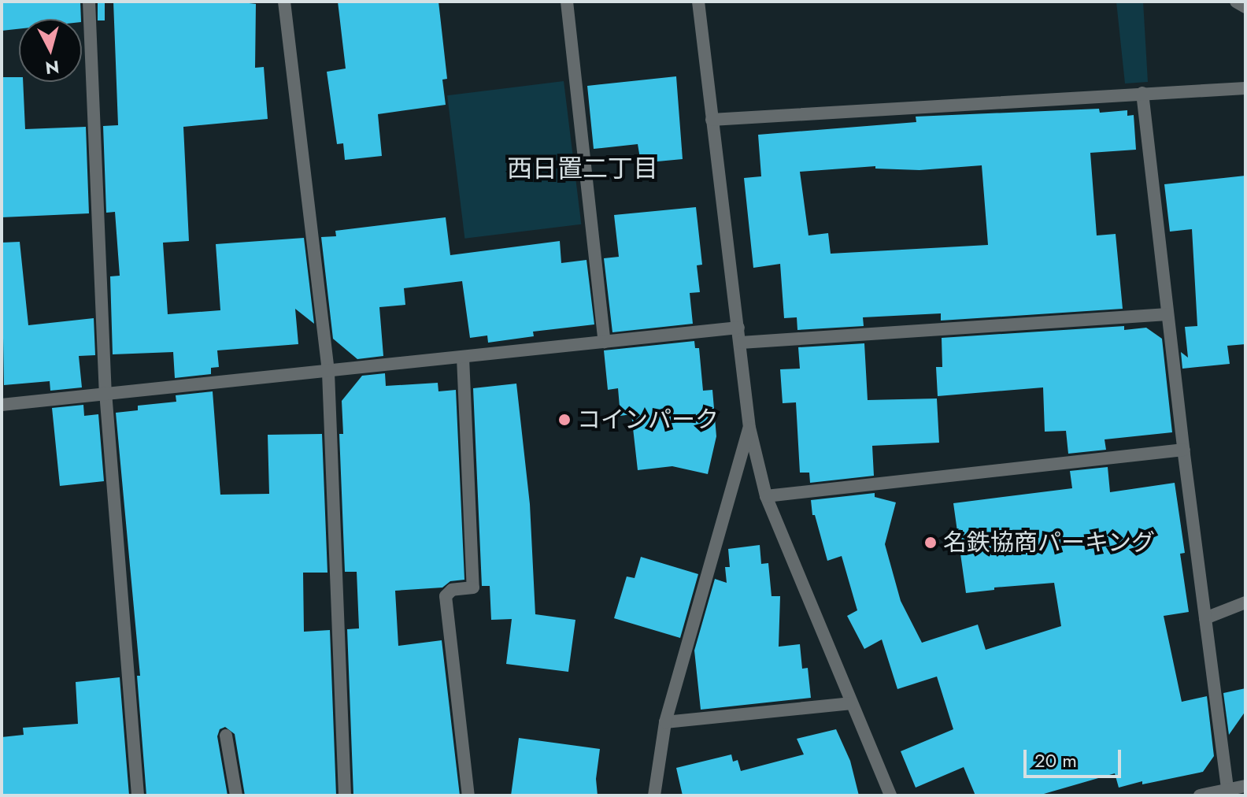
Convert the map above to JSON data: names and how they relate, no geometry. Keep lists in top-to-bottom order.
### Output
{
  "districts": ["西日置二丁目"],
  "places": ["コインパーク", "名鉄協商パーキング"],
  "scale_bar": "20 m",
  "north": "bottom"
}
